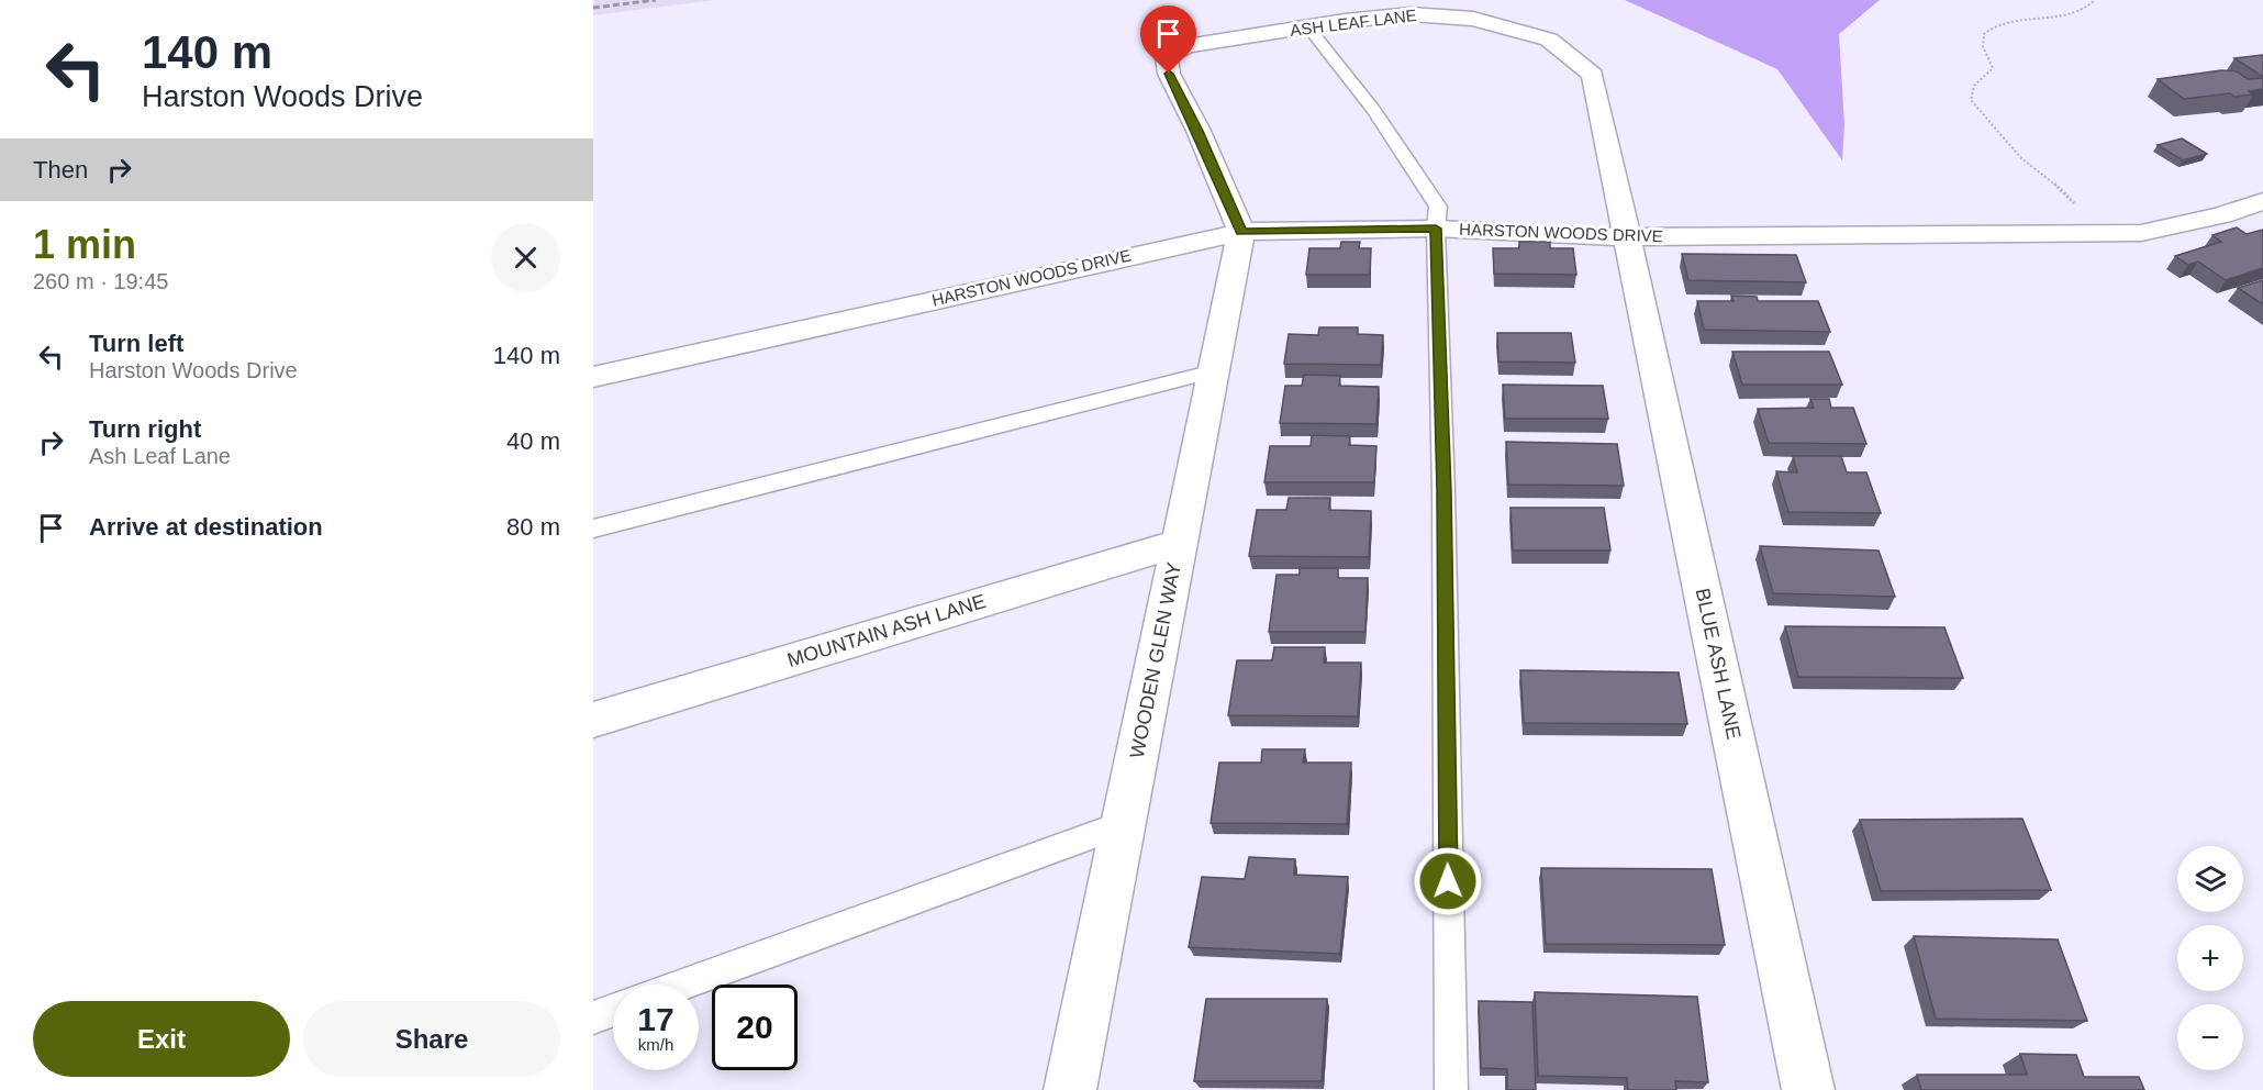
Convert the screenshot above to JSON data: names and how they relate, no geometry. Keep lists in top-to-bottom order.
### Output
{
  "streets": {
    "street": [
      "ASH LEAF LANE",
      "HARSTON WOODS DRIVE",
      "MOUNTAIN ASH LANE",
      "WOODEN GLEN WAY",
      "BLUE ASH LANE"
    ]
  },
  "crossings": [
    ["ASH LEAF LANE", "HARSTON WOODS DRIVE"],
    ["ASH LEAF LANE", "WOODEN GLEN WAY"],
    ["ASH LEAF LANE", "BLUE ASH LANE"],
    ["HARSTON WOODS DRIVE", "WOODEN GLEN WAY"],
    ["HARSTON WOODS DRIVE", "BLUE ASH LANE"],
    ["MOUNTAIN ASH LANE", "WOODEN GLEN WAY"]
  ],
  "page": {
    "turn": ["140 m", "Harston Woods Drive"],
    "then": "Then",
    "heading": ["1 min", "260 m · 19:45"],
    "list": [
      {
        "name": "Turn left",
        "note": "Harston Woods Drive",
        "value": "140 m"
      },
      {
        "name": "Turn right",
        "note": "Ash Leaf Lane",
        "value": "40 m"
      },
      {
        "name": "Arrive at destination",
        "value": "80 m"
      }
    ],
    "map_buttons": ["+", "−"],
    "speed": "17 km/h",
    "limit": "20",
    "buttons": ["Exit", "Share"]
  }
}
